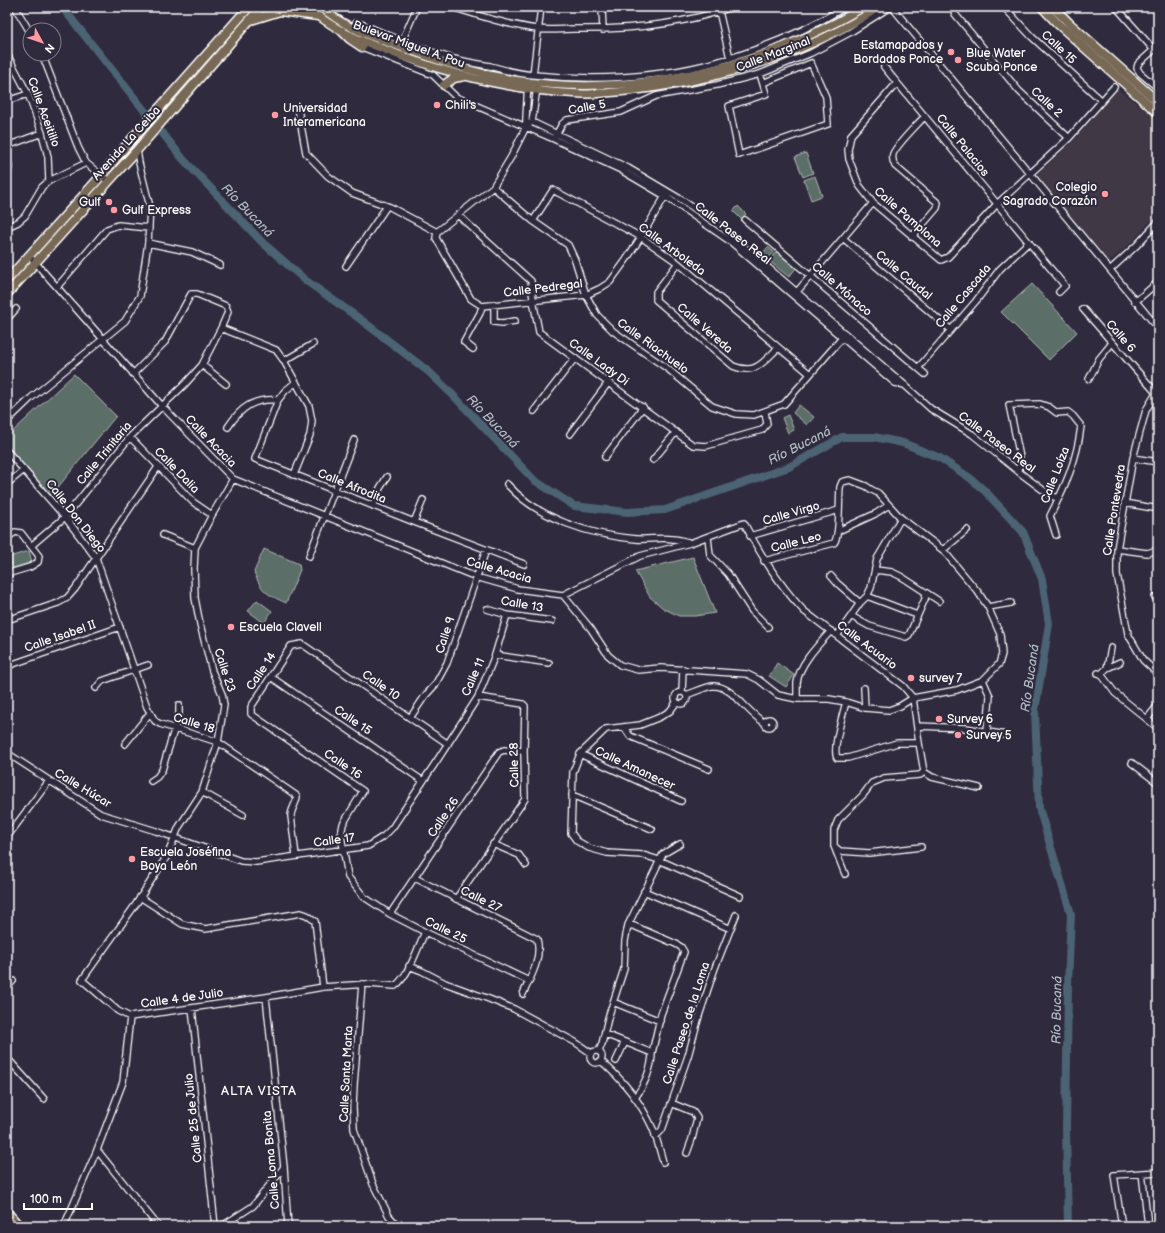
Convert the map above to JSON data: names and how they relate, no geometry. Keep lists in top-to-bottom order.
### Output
{
  "streets": {
    "highway": ["Avenida La Ceiba"],
    "main road": ["Bulevar Miguel A. Pou"],
    "street": [
      "Calle 15",
      "Calle Marginal",
      "Calle 2",
      "Calle 5",
      "Calle Aceitillo",
      "Calle Palacios",
      "Calle Pamplona",
      "Calle Paseo Real",
      "Calle Arboleda",
      "Calle Caudal",
      "Calle Pedregal",
      "Calle Mónaco",
      "Calle Cascada",
      "Calle Vereda",
      "Calle 6",
      "Calle Riachuelo",
      "Calle Lady Di",
      "Calle Acacia",
      "Calle Trinitaria",
      "Calle Dalia",
      "Calle Loíza",
      "Calle Afrodita",
      "Calle Pontevedra",
      "Calle Virgo",
      "Calle Don Diego",
      "Calle Leo",
      "Calle 13",
      "Calle 9",
      "Calle Isabel II",
      "Calle Acuario",
      "Calle 23",
      "Calle 14",
      "Calle 11",
      "Calle 10",
      "Calle 18",
      "Calle 16",
      "Calle 28",
      "Calle Amanecer",
      "Calle Húcar",
      "Calle 26",
      "Calle 17",
      "Calle 27",
      "Calle 25",
      "Calle 4 de Julio",
      "Calle Paseo de la Loma",
      "Calle Santa Marta",
      "Calle 25 de Julio",
      "Calle Loma Bonita"
    ]
  },
  "crossings": [
    ["Calle 15", "Calle Pamplona"],
    ["Calle 15", "Calle 14"],
    ["Calle 15", "Calle 17"],
    ["Calle Marginal", "Calle 5"],
    ["Calle 2", "Calle Pamplona"],
    ["Calle 5", "Calle Paseo Real"],
    ["Avenida La Ceiba", "Calle Acacia"],
    ["Calle Palacios", "Calle Pamplona"],
    ["Calle Palacios", "Calle Cascada"],
    ["Calle Paseo Real", "Calle Pedregal"],
    ["Calle Paseo Real", "Calle Riachuelo"],
    ["Calle Paseo Real", "Calle Loíza"],
    ["Calle Arboleda", "Calle Pedregal"],
    ["Calle Arboleda", "Calle Vereda"],
    ["Calle Arboleda", "Calle Riachuelo"],
    ["Calle Caudal", "Calle Cascada"],
    ["Calle Pedregal", "Calle Riachuelo"],
    ["Calle Pedregal", "Calle Lady Di"],
    ["Calle Mónaco", "Calle Cascada"],
    ["Calle 6", "Calle Pontevedra"],
    ["Calle Riachuelo", "Calle Lady Di"],
    ["Calle Acacia", "Calle Trinitaria"],
    ["Calle Acacia", "Calle 9"],
    ["Calle Trinitaria", "Calle Dalia"],
    ["Calle Trinitaria", "Calle Don Diego"],
    ["Calle Afrodita", "Calle 9"],
    ["Calle Virgo", "Calle Acuario"],
    ["Calle Don Diego", "Calle Isabel II"],
    ["Calle Don Diego", "Calle 18"],
    ["Calle Leo", "Calle Acuario"],
    ["Calle 13", "Calle 11"],
    ["Calle 9", "Calle 10"],
    ["Calle Isabel II", "Calle 18"],
    ["Calle 23", "Calle 18"],
    ["Calle 23", "Calle Húcar"],
    ["Calle 23", "Calle 17"],
    ["Calle 23", "Calle 4 de Julio"],
    ["Calle 14", "Calle 10"],
    ["Calle 14", "Calle 16"],
    ["Calle 11", "Calle 10"],
    ["Calle 11", "Calle 28"],
    ["Calle 11", "Calle 17"],
    ["Calle 10", "Calle 17"],
    ["Calle 18", "Calle 17"],
    ["Calle 16", "Calle 17"],
    ["Calle 16", "Calle 25"],
    ["Calle 28", "Calle 26"],
    ["Calle 28", "Calle 27"],
    ["Calle Húcar", "Calle 17"],
    ["Calle Húcar", "Calle 4 de Julio"],
    ["Calle 26", "Calle 27"],
    ["Calle 26", "Calle 25"],
    ["Calle 17", "Calle 25"],
    ["Calle 17", "Calle 4 de Julio"],
    ["Calle 27", "Calle 25"],
    ["Calle 4 de Julio", "Calle Santa Marta"],
    ["Calle 4 de Julio", "Calle 25 de Julio"],
    ["Calle 4 de Julio", "Calle Loma Bonita"]
  ],
  "districts": ["ALTA VISTA"],
  "water": ["Río Bucaná"],
  "places": [
    "Estamapados y Bordados Ponce",
    "Blue Water Scuba Ponce",
    "Chili's",
    "Universidad Interamericana",
    "Colegio Sagrado Corazón",
    "Gulf",
    "Gulf Express",
    "Escuela Clavell",
    "survey 7",
    "Survey 6",
    "Survey 5",
    "Escuela Joséfina Boya León"
  ],
  "scale_bar": "100 m",
  "north": "bottom right"
}
